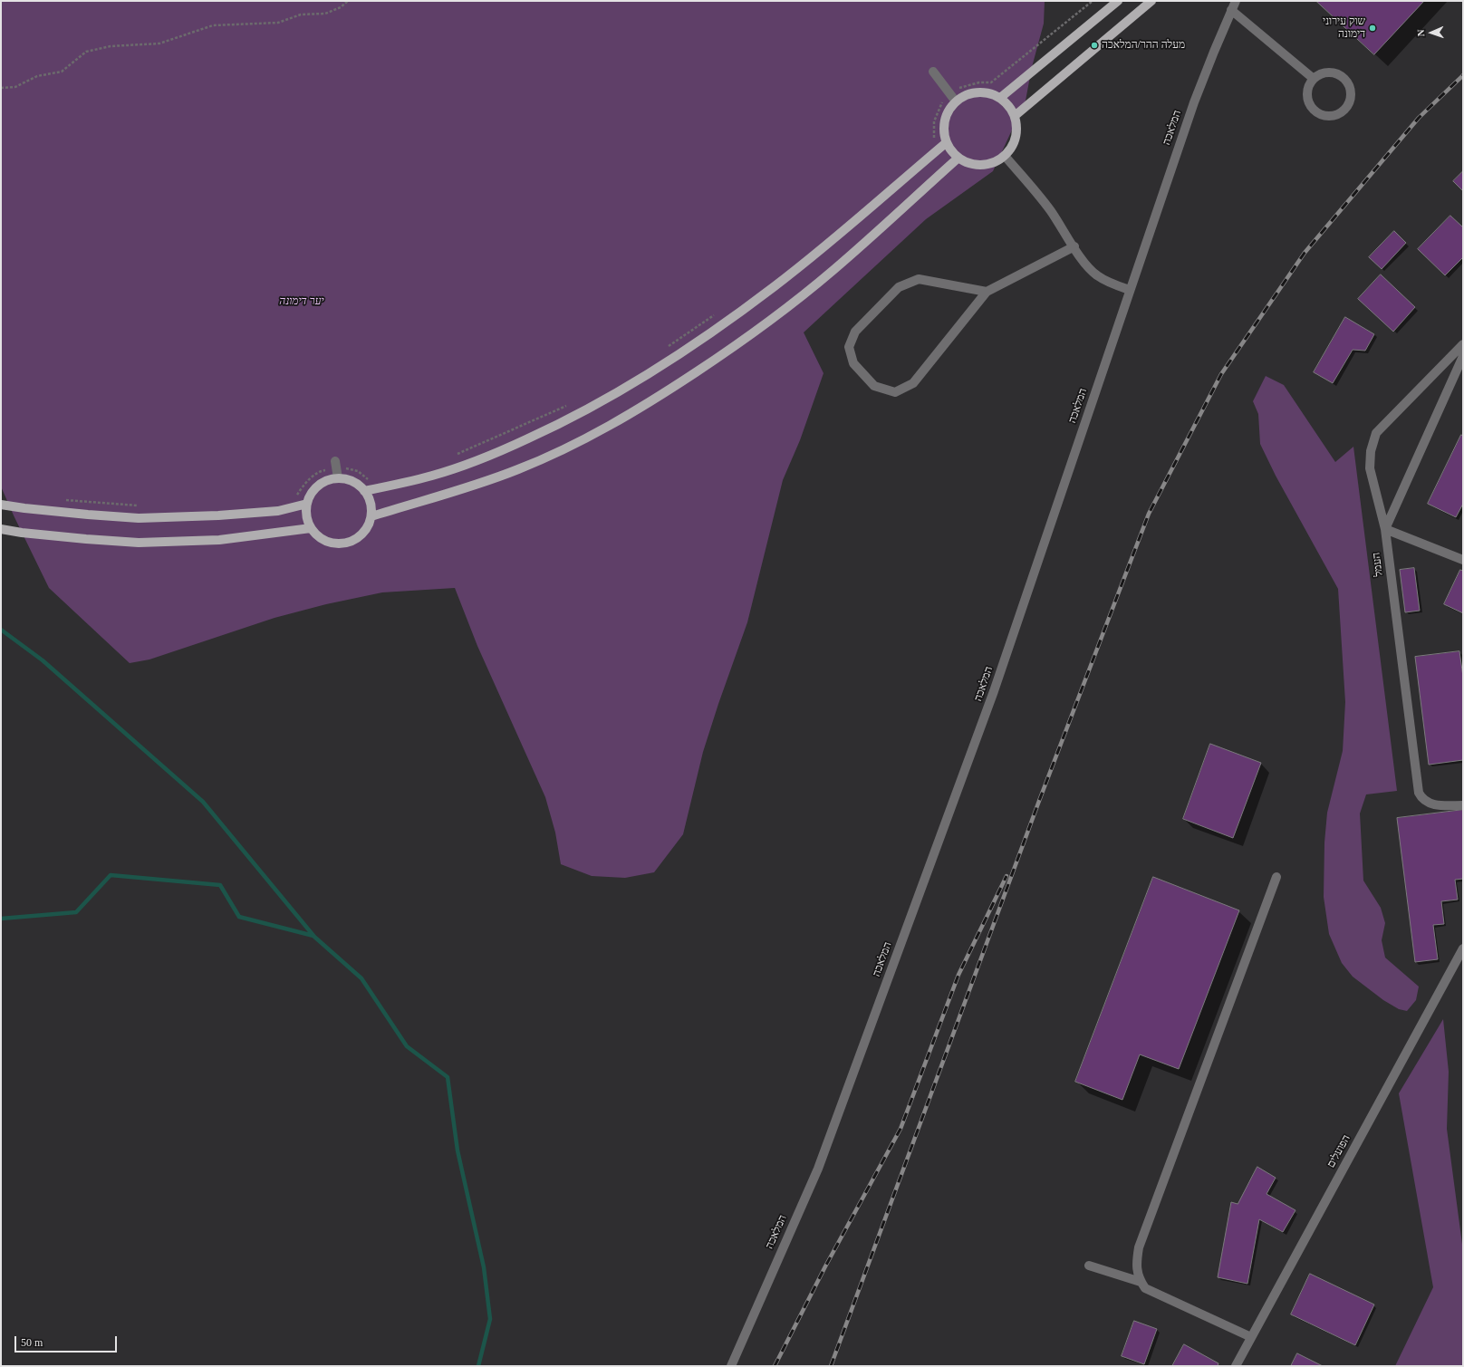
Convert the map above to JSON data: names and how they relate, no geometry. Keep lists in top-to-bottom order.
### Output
{
  "streets": {
    "street": ["המלאכה", "העמל", "הפועלים"]
  },
  "parks": ["יער דימונה"],
  "places": ["שוק עירוני דימונה", "מעלה ההר/המלאכה"],
  "scale_bar": "50 m",
  "north": "left"
}
